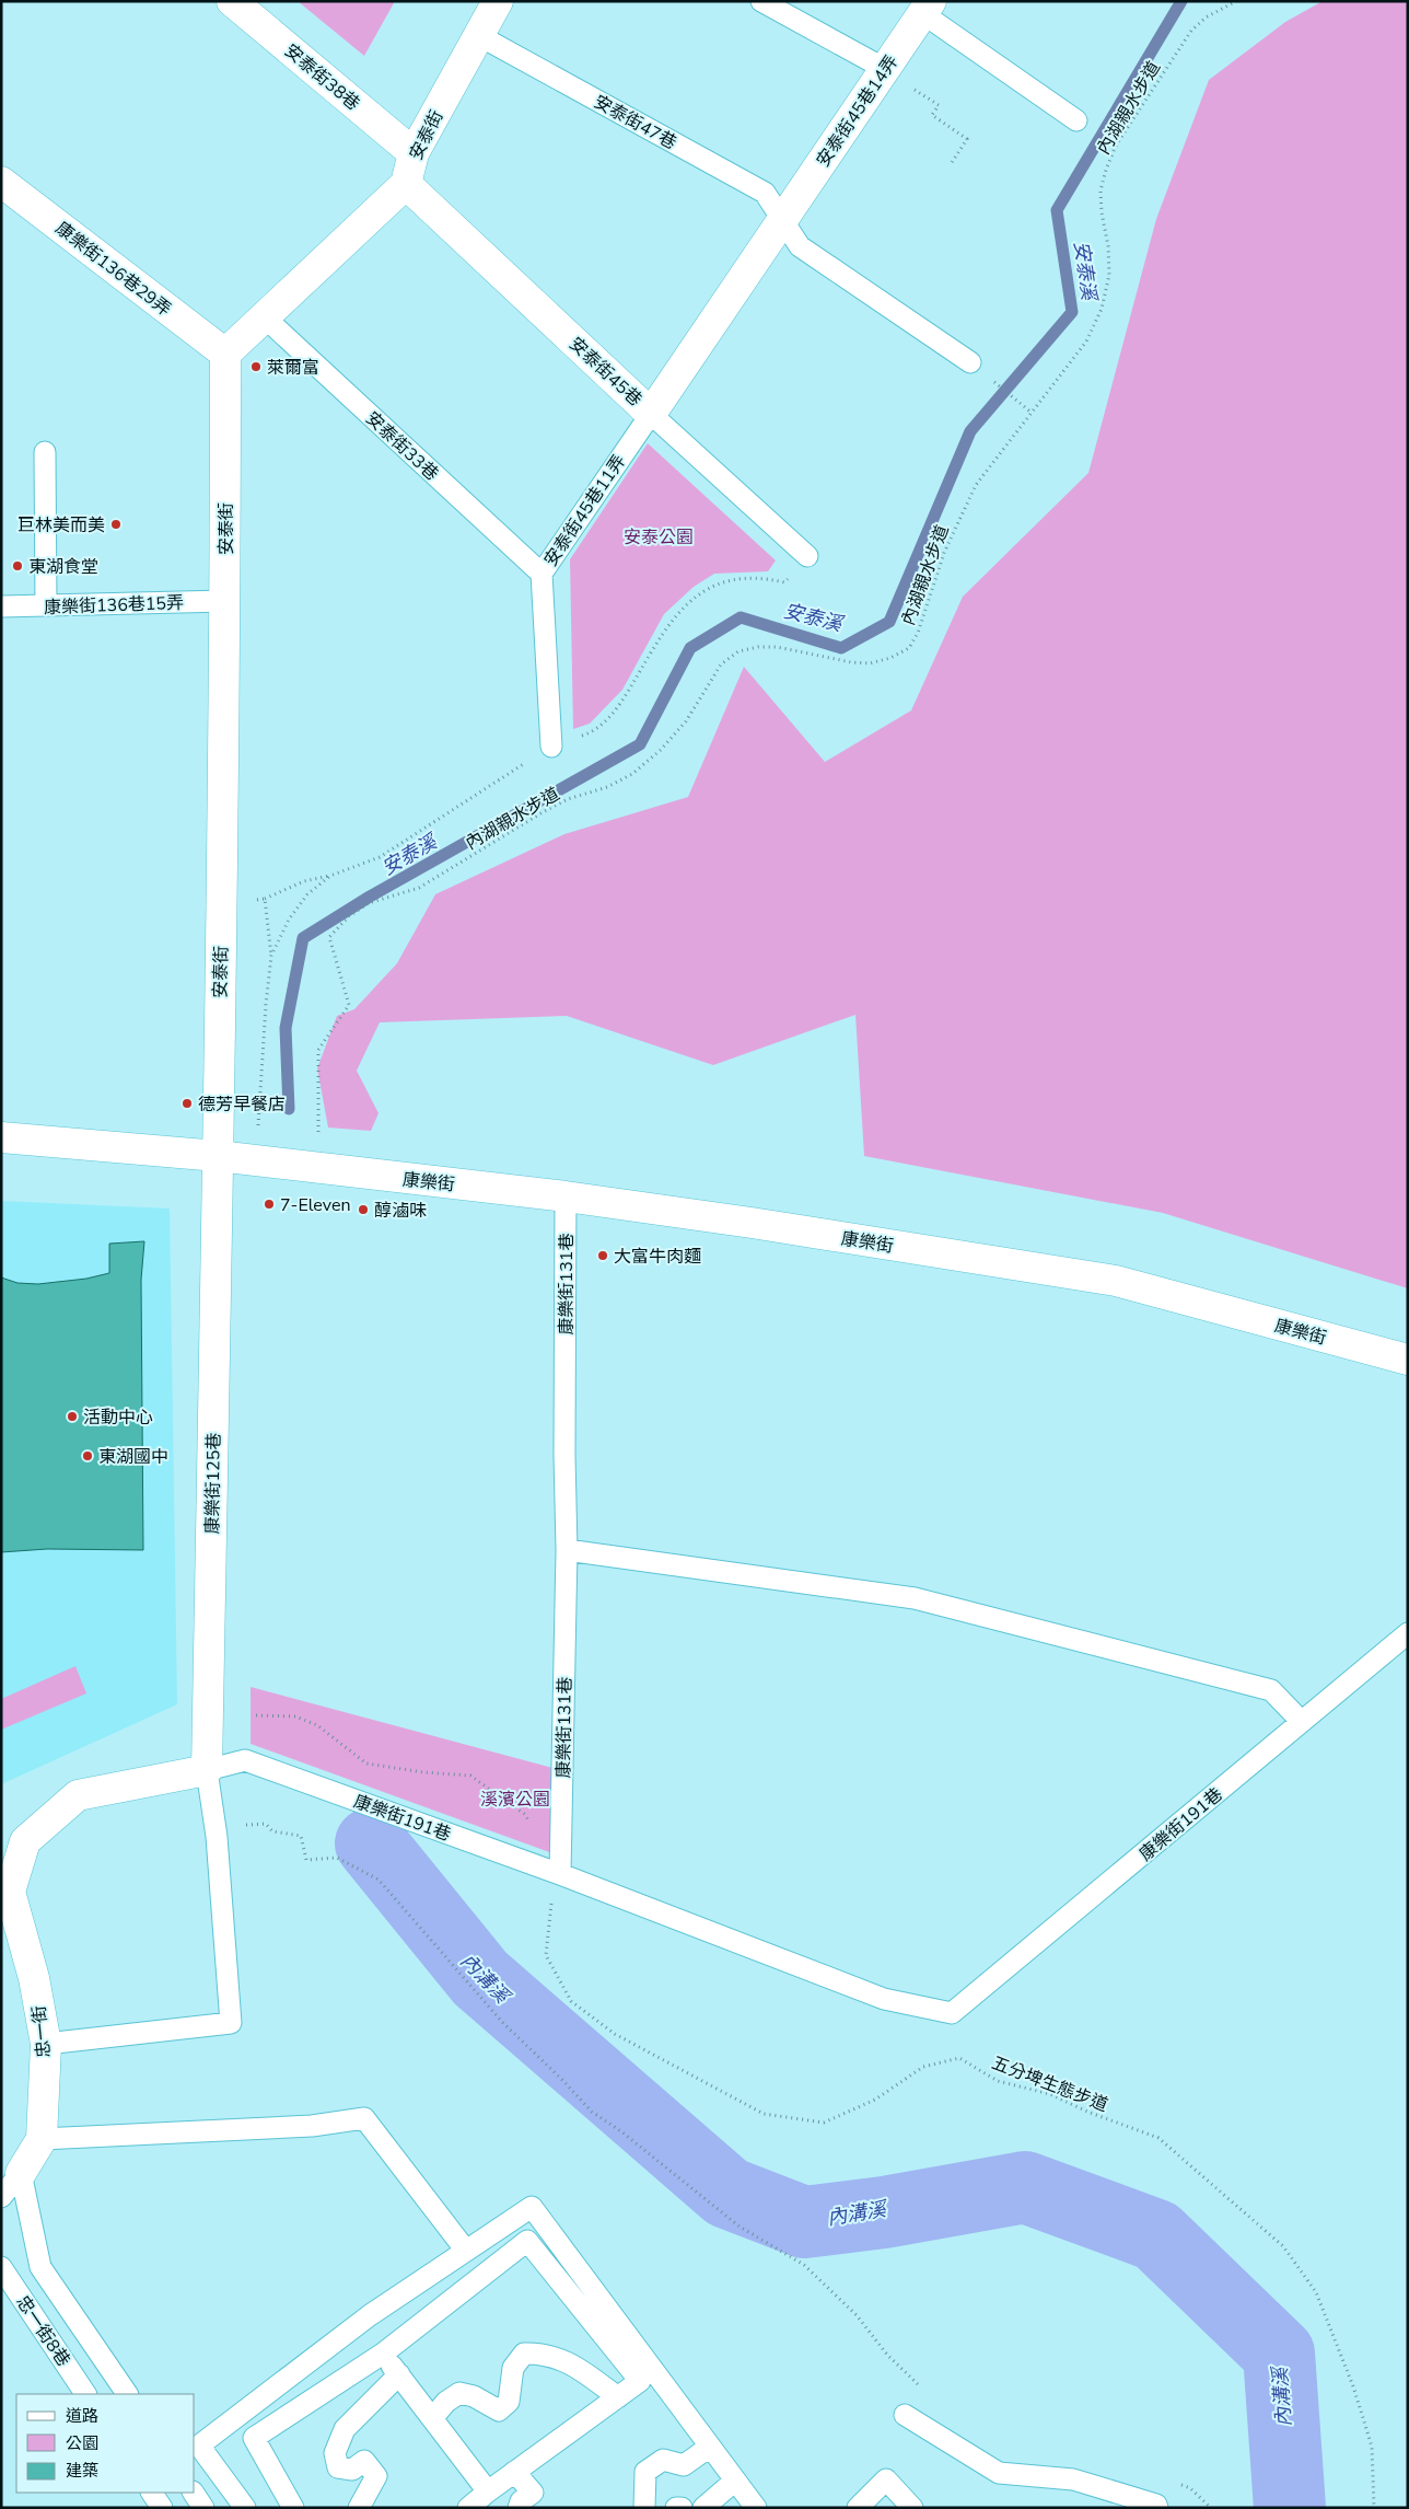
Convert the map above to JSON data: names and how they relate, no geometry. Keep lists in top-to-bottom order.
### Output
{
  "streets": {
    "street": [
      "安泰街38巷",
      "安泰街45巷14弄",
      "安泰街",
      "康樂街136巷29弄",
      "安泰街45巷",
      "康樂街",
      "康樂街125巷",
      "忠一街"
    ],
    "lane": [
      "安泰街47巷",
      "安泰街33巷",
      "安泰街45巷11弄",
      "康樂街136巷15弄",
      "康樂街131巷",
      "康樂街191巷",
      "忠一街8巷"
    ],
    "path": ["內湖親水步道", "五分埤生態步道"]
  },
  "crossings": [
    ["安泰街38巷", "安泰街"],
    ["內湖親水步道", "康樂街"],
    ["安泰街45巷14弄", "安泰街47巷"],
    ["安泰街45巷14弄", "安泰街45巷"],
    ["安泰街45巷14弄", "安泰街45巷11弄"],
    ["安泰街47巷", "安泰街"],
    ["安泰街", "康樂街136巷29弄"],
    ["安泰街", "安泰街45巷"],
    ["安泰街", "安泰街33巷"],
    ["安泰街", "康樂街136巷15弄"],
    ["安泰街", "康樂街125巷"],
    ["安泰街45巷", "安泰街45巷11弄"],
    ["安泰街33巷", "安泰街45巷11弄"],
    ["康樂街", "康樂街131巷"],
    ["康樂街131巷", "康樂街191巷"],
    ["康樂街131巷", "五分埤生態步道"],
    ["康樂街125巷", "康樂街191巷"],
    ["康樂街125巷", "忠一街"],
    ["康樂街191巷", "忠一街"],
    ["康樂街191巷", "五分埤生態步道"]
  ],
  "water": ["安泰溪", "內溝溪"],
  "parks": ["安泰公園", "溪濱公園"],
  "places": [
    "萊爾富",
    "巨林美而美",
    "東湖食堂",
    "德芳早餐店",
    "7-Eleven",
    "醇滷味",
    "大富牛肉麵",
    "活動中心",
    "東湖國中"
  ],
  "legend": ["道路", "公園", "建築"]
}
